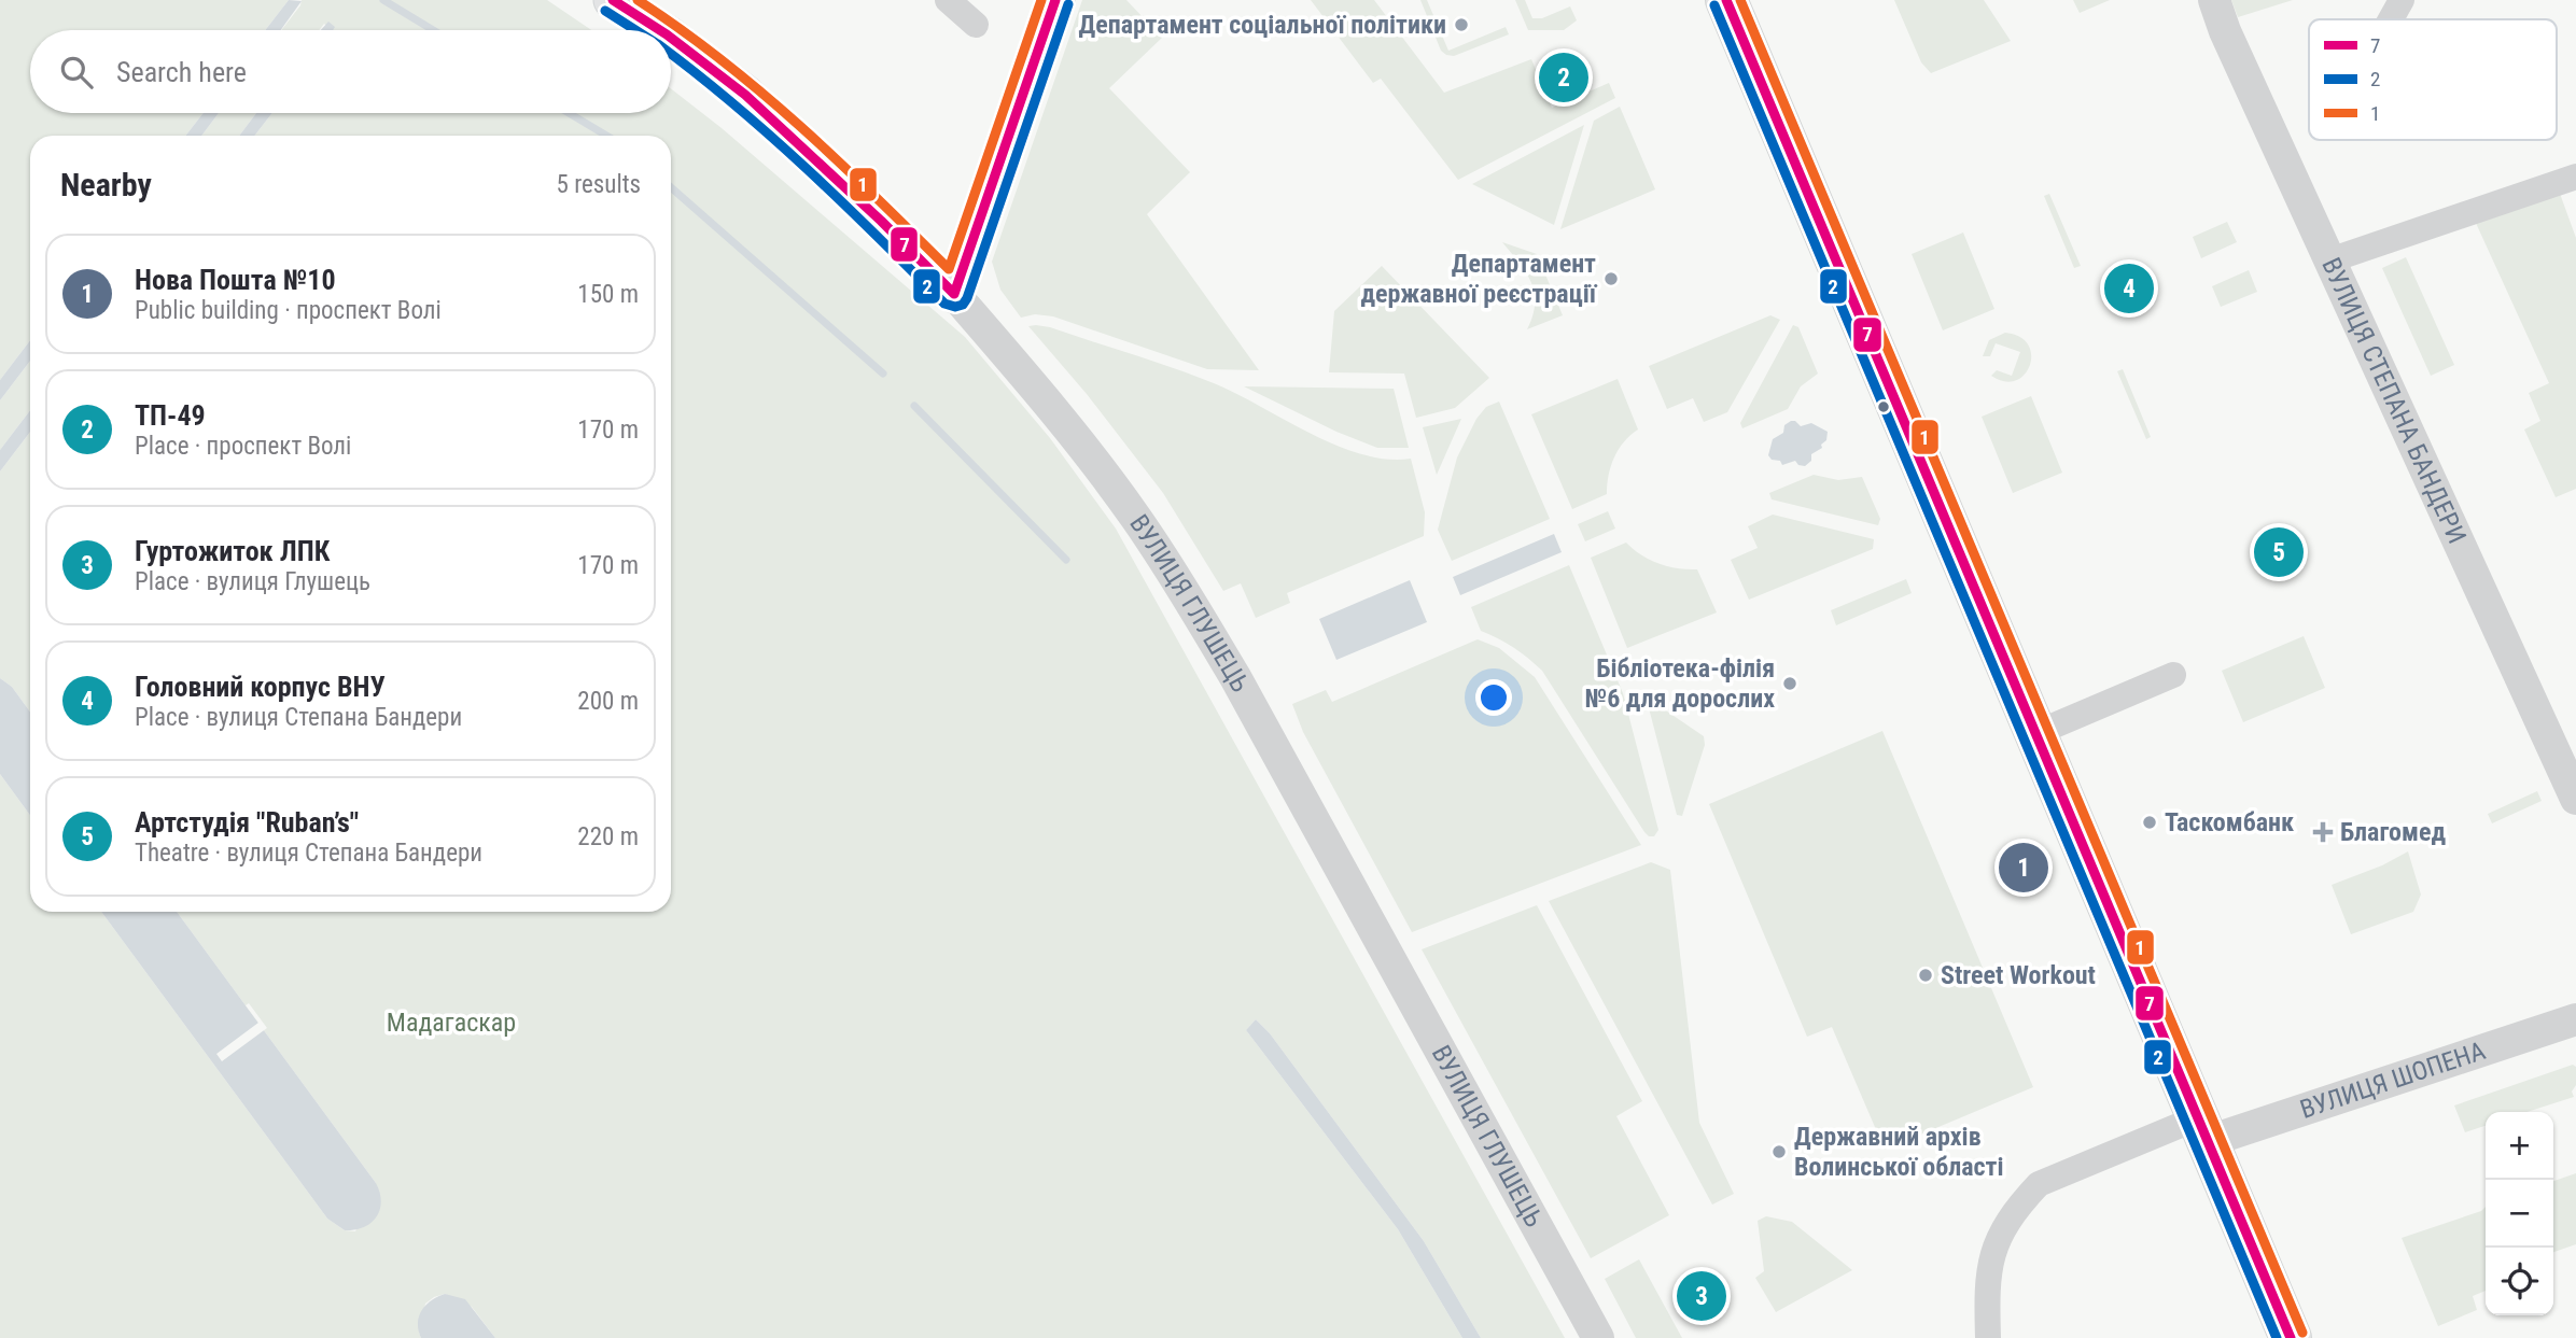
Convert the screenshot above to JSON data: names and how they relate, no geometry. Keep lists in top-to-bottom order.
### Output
{
  "streets": {
    "main road": ["ВУЛИЦЯ ГЛУШЕЦЬ"],
    "street": ["ВУЛИЦЯ СТЕПАНА БАНДЕРИ", "ВУЛИЦЯ ШОПЕНА"]
  },
  "parks": ["Мадагаскар"],
  "places": {
    "other": [
      "Департамент соціальної політики",
      "Департамент державної реєстрації",
      "Бібліотека-філія №6 для дорослих",
      "Таскомбанк",
      "Street Workout",
      "Державний архів Волинської області"
    ],
    "health": ["Благомед"]
  },
  "lines": ["transit line 7", "transit line 1", "transit line 2"],
  "legend": ["7", "2", "1"],
  "page": {
    "search": "Search here",
    "pins": [
      "2",
      "4",
      "5",
      "1",
      "3"
    ],
    "heading": ["Nearby", "5 results"],
    "list": [
      {
        "mark": "1",
        "name": "Нова Пошта №10",
        "note": "Public building · проспект Волі",
        "value": "150 m"
      },
      {
        "mark": "2",
        "name": "ТП-49",
        "note": "Place · проспект Волі",
        "value": "170 m"
      },
      {
        "mark": "3",
        "name": "Гуртожиток ЛПК",
        "note": "Place · вулиця Глушець",
        "value": "170 m"
      },
      {
        "mark": "4",
        "name": "Головний корпус ВНУ",
        "note": "Place · вулиця Степана Бандери",
        "value": "200 m"
      },
      {
        "mark": "5",
        "name": "Артстудія \"Ruban’s\"",
        "note": "Theatre · вулиця Степана Бандери",
        "value": "220 m"
      }
    ],
    "map_buttons": ["+", "−"]
  }
}
